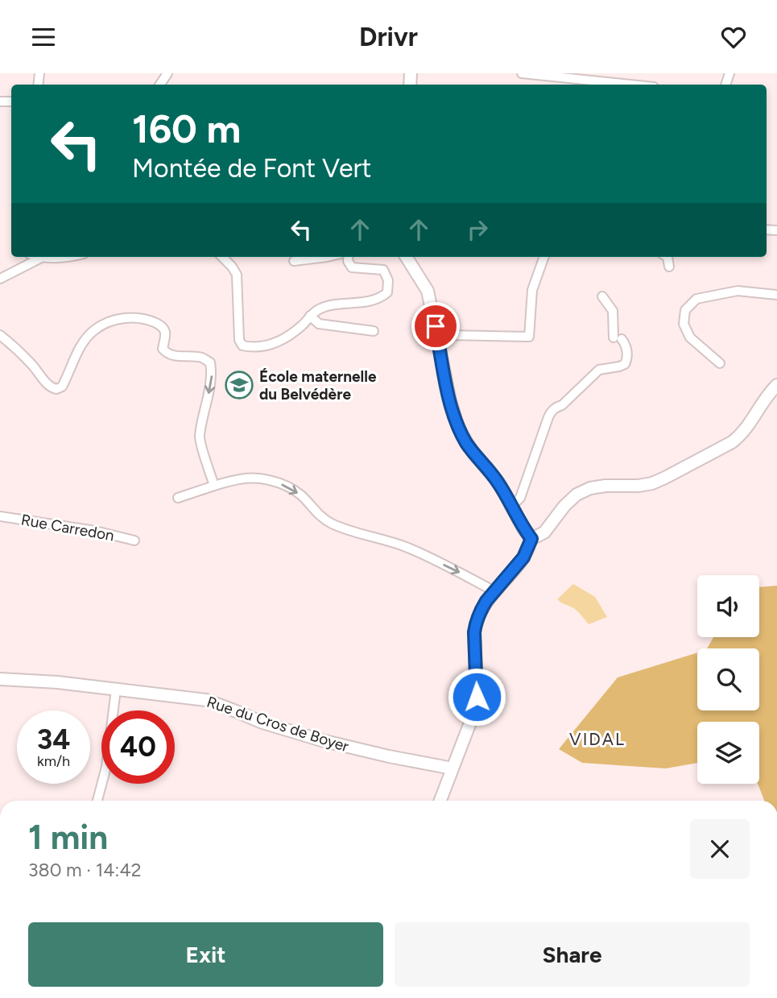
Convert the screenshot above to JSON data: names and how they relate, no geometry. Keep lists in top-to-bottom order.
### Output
{
  "streets": {
    "street": ["Rue Carredon", "Rue du Cros de Boyer"]
  },
  "districts": ["VIDAL"],
  "places": {
    "school or university": ["École maternelle du Belvédère"]
  },
  "page": {
    "header": "Drivr",
    "turn": ["160 m", "Montée de Font Vert"],
    "speed": "34 km/h",
    "limit": "40",
    "heading": ["1 min", "380 m · 14:42"],
    "buttons": ["Exit", "Share"]
  }
}
